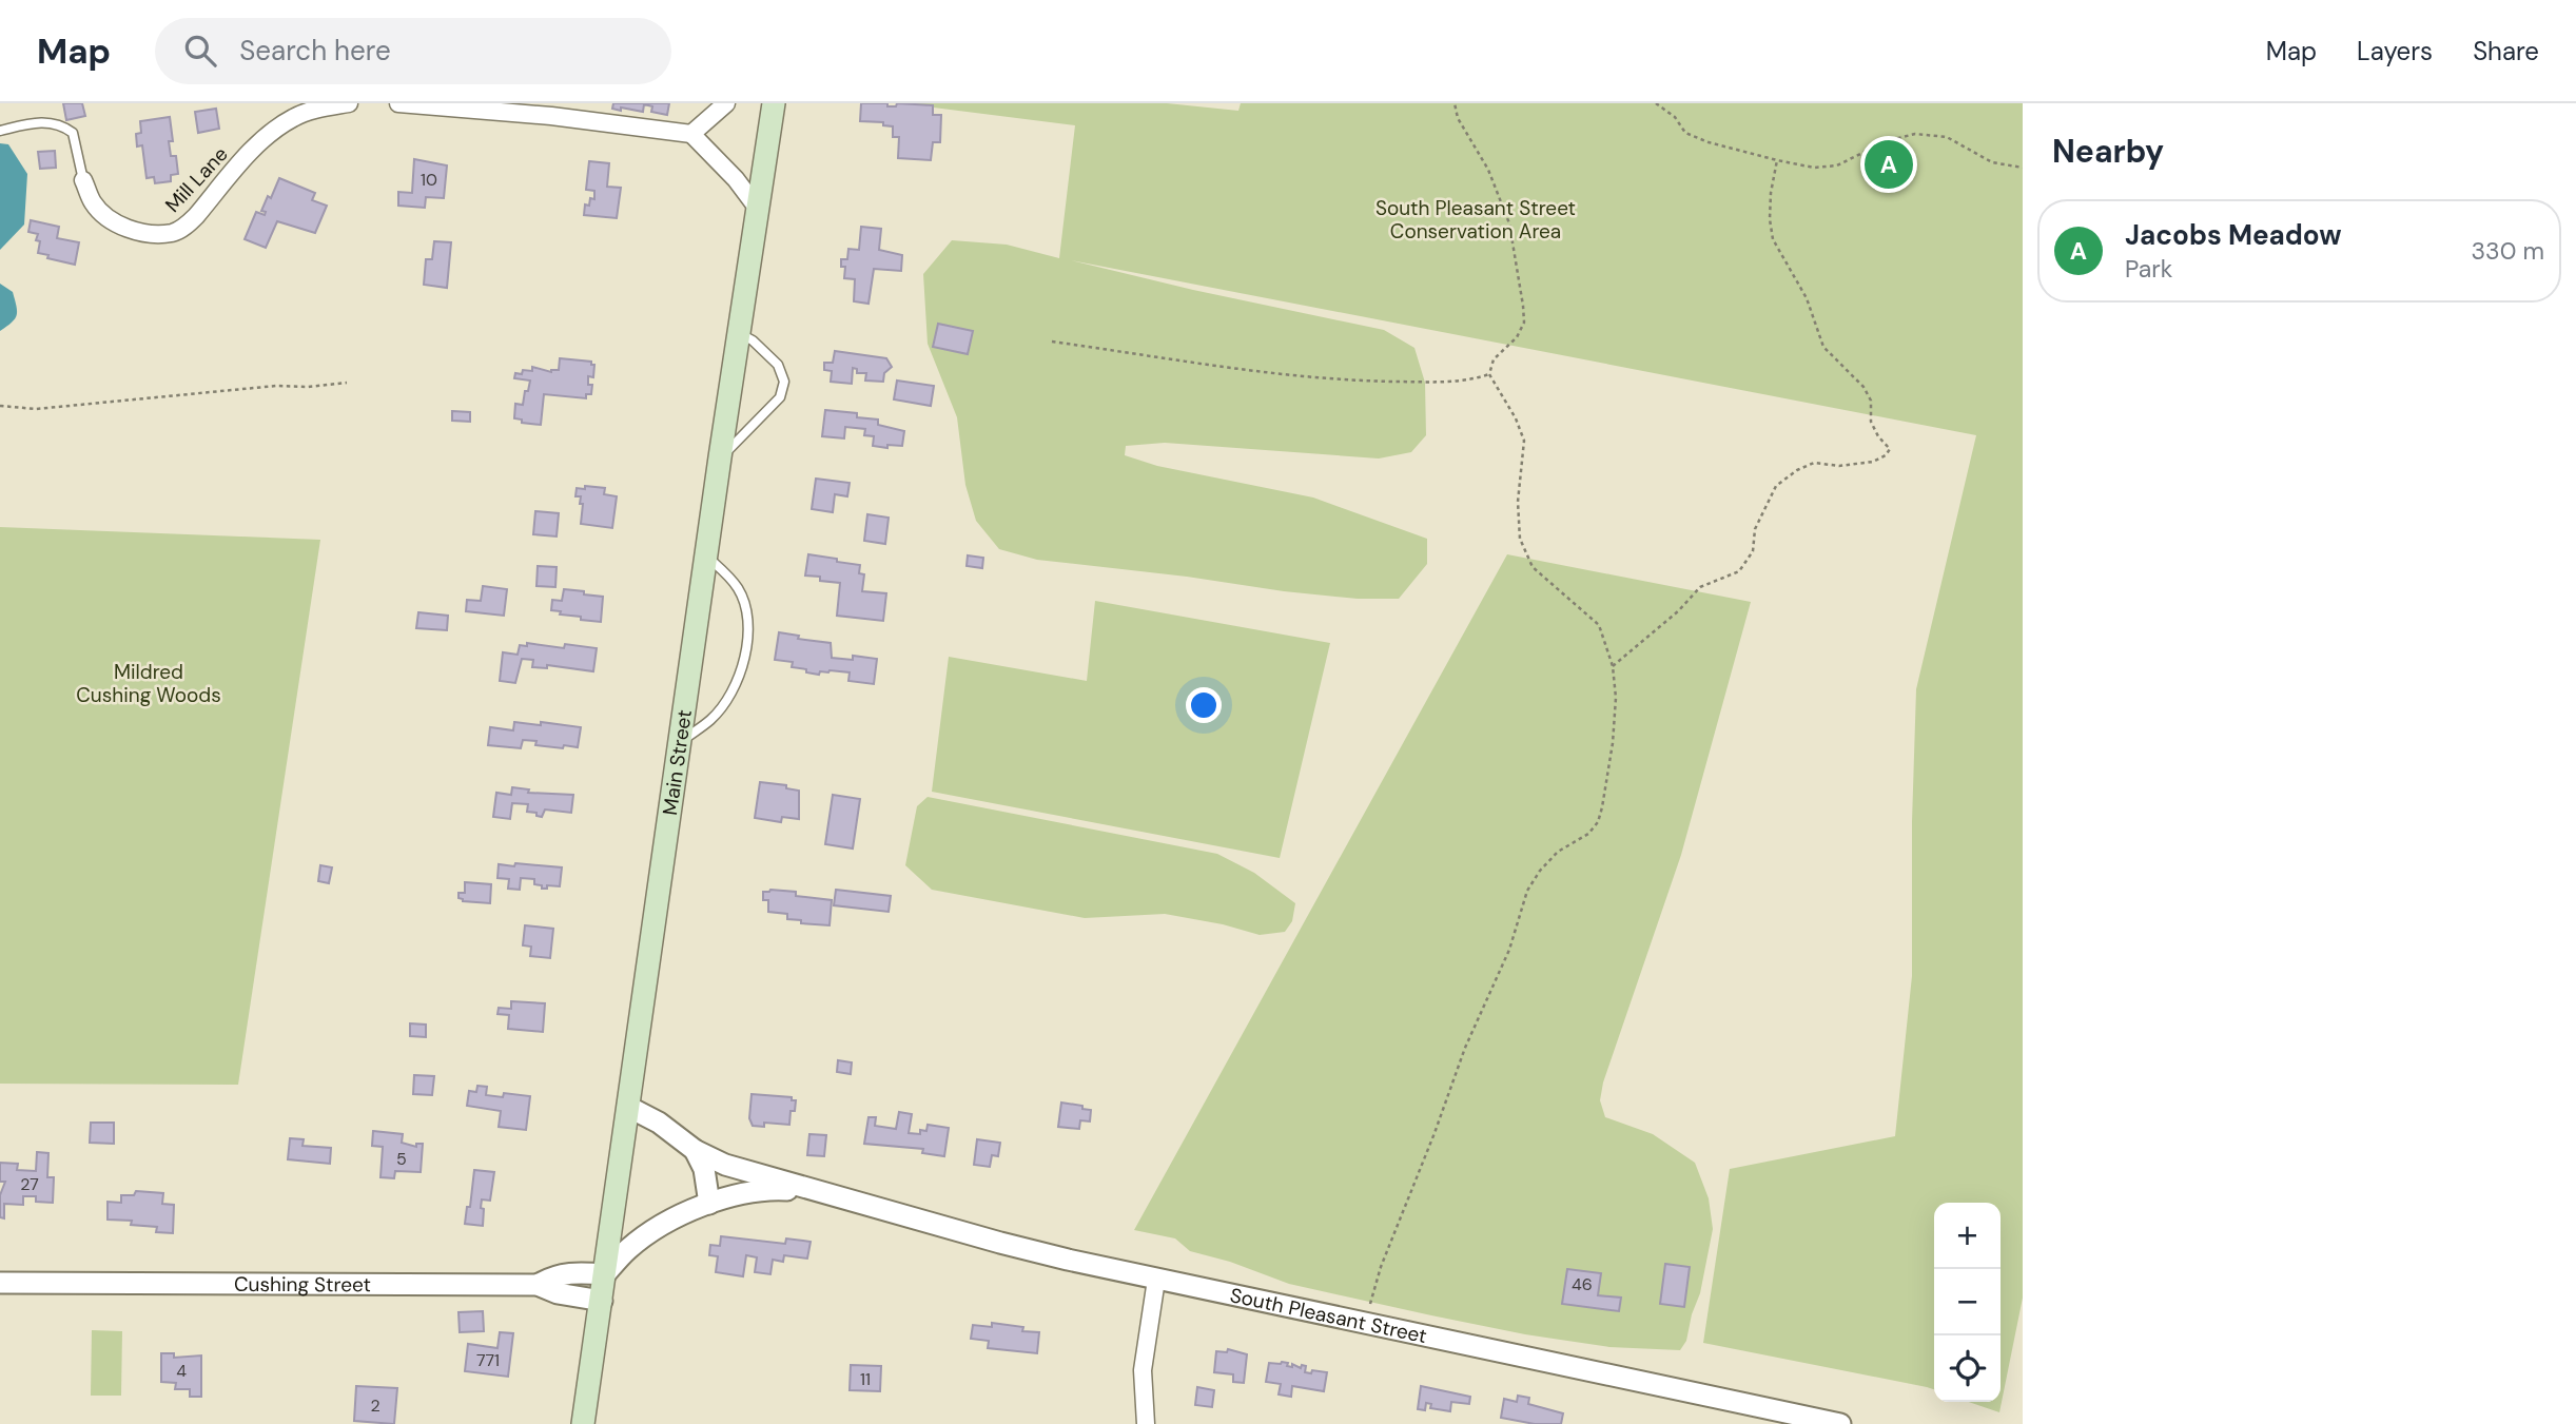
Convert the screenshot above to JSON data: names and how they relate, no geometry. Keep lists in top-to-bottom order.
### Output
{
  "streets": {
    "main road": ["Main Street"],
    "street": ["Mill Lane", "Cushing Street", "South Pleasant Street"]
  },
  "crossings": [
    ["Main Street", "Cushing Street"],
    ["Main Street", "South Pleasant Street"]
  ],
  "parks": ["South Pleasant Street Conservation Area", "Mildred Cushing Woods"],
  "house_numbers": [
    "10",
    "5",
    "27",
    "46",
    "771",
    "4",
    "11",
    "2"
  ],
  "page": {
    "header": "Map",
    "search": "Search here",
    "nav": ["Map", "Layers", "Share"],
    "heading": "Nearby",
    "pins": "A",
    "list": [
      {
        "mark": "A",
        "name": "Jacobs Meadow",
        "note": "Park",
        "value": "330 m"
      }
    ],
    "map_buttons": ["+", "−"]
  }
}
